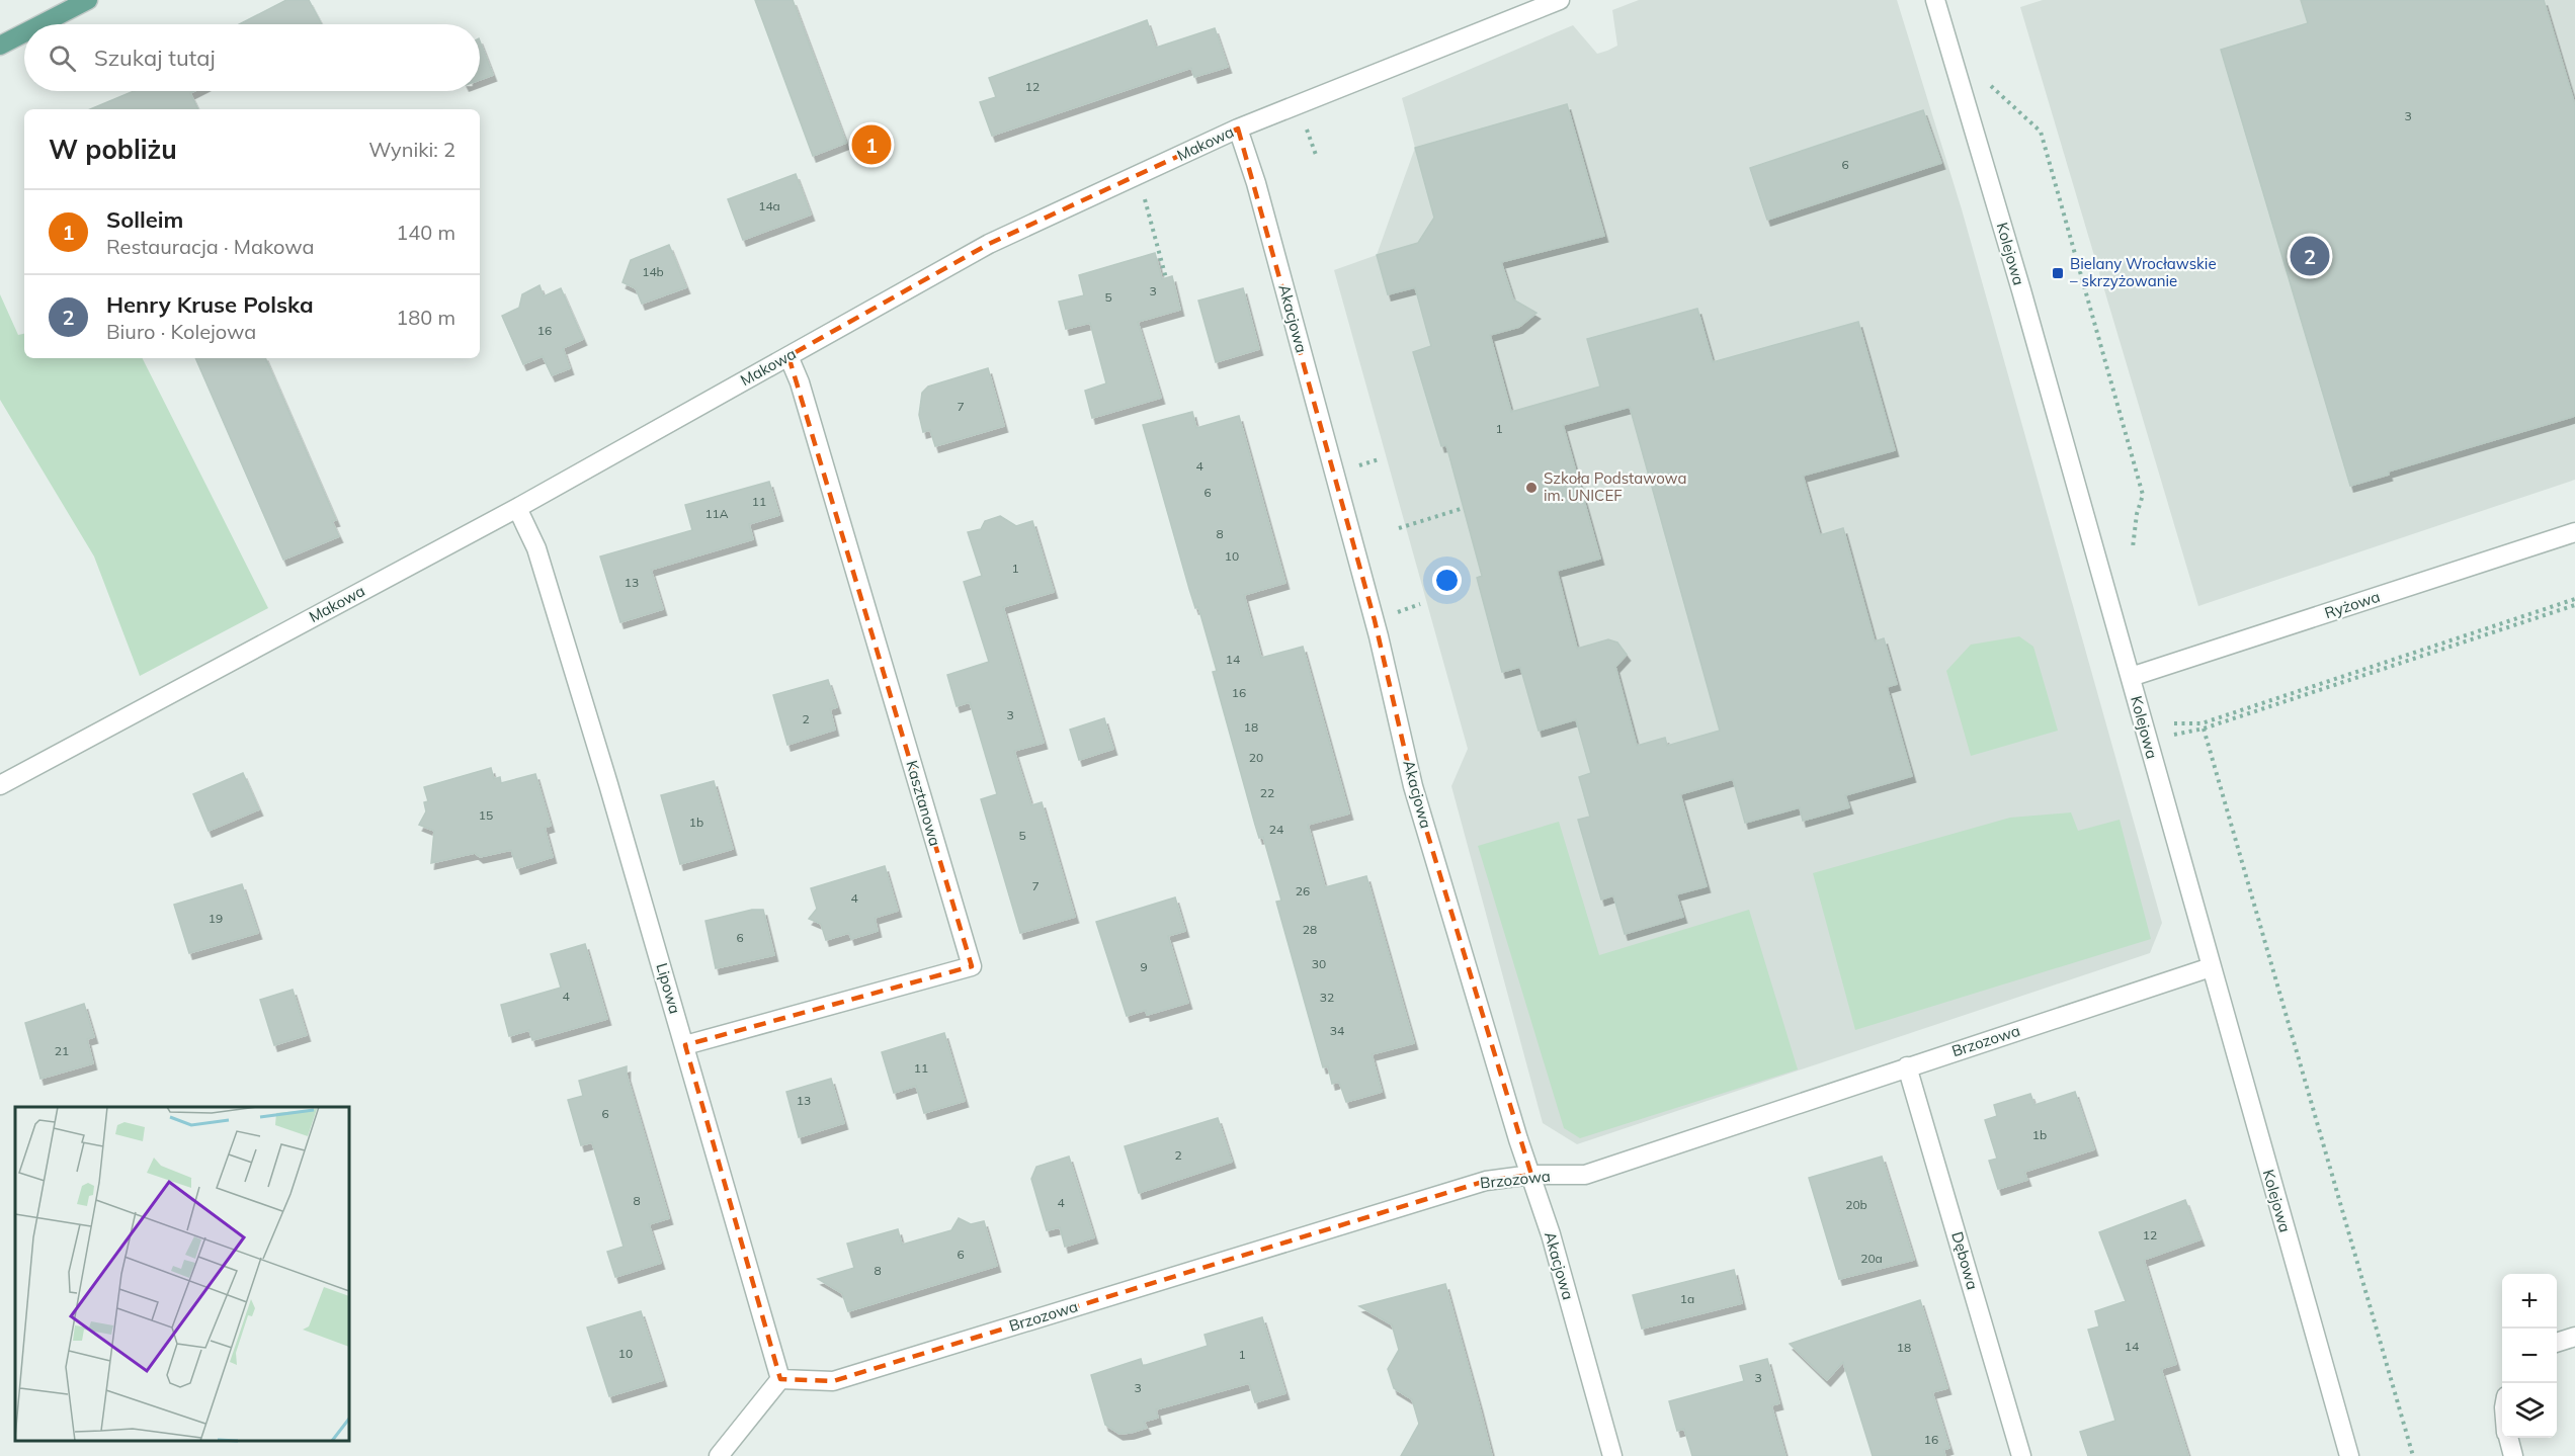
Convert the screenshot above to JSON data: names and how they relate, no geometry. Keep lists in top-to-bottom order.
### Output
{
  "streets": {
    "street": [
      "Makowa",
      "Kolejowa",
      "Akacjowa",
      "Ryżowa",
      "Kasztanowa",
      "Lipowa",
      "Brzozowa",
      "Dębowa"
    ]
  },
  "crossings": [
    ["Makowa", "Akacjowa"],
    ["Makowa", "Kasztanowa"],
    ["Makowa", "Lipowa"],
    ["Kolejowa", "Ryżowa"],
    ["Kolejowa", "Brzozowa"],
    ["Akacjowa", "Brzozowa"],
    ["Kasztanowa", "Lipowa"],
    ["Lipowa", "Brzozowa"],
    ["Brzozowa", "Dębowa"]
  ],
  "places": {
    "transit": ["Bielany Wrocławskie – skrzyżowanie"],
    "other": ["Szkoła Podstawowa im. UNICEF"]
  },
  "house_numbers": [
    "12",
    "3",
    "6",
    "14a",
    "14b",
    "3",
    "5",
    "16",
    "7",
    "1",
    "4",
    "6",
    "11",
    "11A",
    "8",
    "10",
    "1",
    "13",
    "14",
    "16",
    "3",
    "2",
    "18",
    "20",
    "22",
    "15",
    "1b",
    "24",
    "5",
    "7",
    "26",
    "4",
    "19",
    "28",
    "6",
    "30",
    "9",
    "4",
    "32",
    "34",
    "21",
    "11",
    "13",
    "6",
    "1b",
    "2",
    "8",
    "4",
    "20b",
    "12",
    "6",
    "20a",
    "8",
    "1a",
    "14",
    "18",
    "10",
    "1",
    "3",
    "3",
    "16"
  ],
  "page": {
    "search": "Szukaj tutaj",
    "heading": ["W pobliżu", "Wyniki: 2"],
    "pins": ["1", "2"],
    "list": [
      {
        "mark": "1",
        "name": "Solleim",
        "note": "Restauracja · Makowa",
        "value": "140 m"
      },
      {
        "mark": "2",
        "name": "Henry Kruse Polska",
        "note": "Biuro · Kolejowa",
        "value": "180 m"
      }
    ],
    "map_buttons": ["+", "−"]
  }
}
